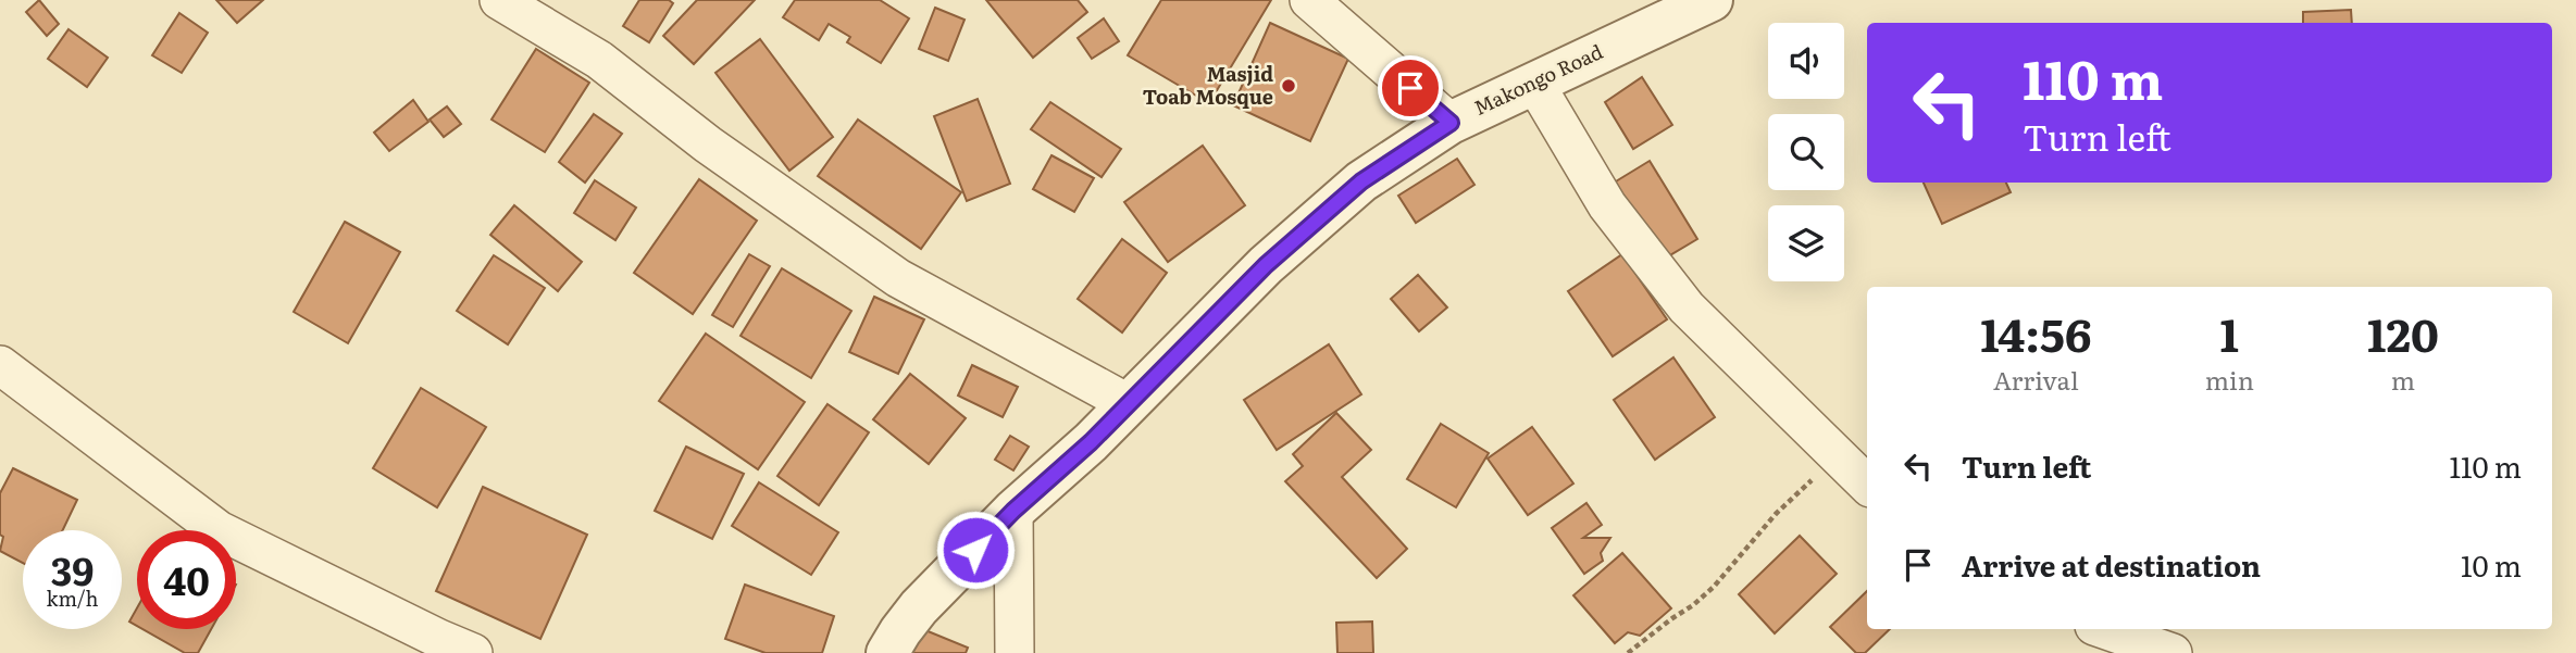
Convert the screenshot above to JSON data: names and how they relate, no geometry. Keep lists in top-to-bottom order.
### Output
{
  "streets": {
    "street": ["Makongo Road"]
  },
  "places": ["Masjid Toab Mosque"],
  "page": {
    "turn": ["110 m", "Turn left"],
    "eta": [
      "14:56",
      "Arrival",
      "1",
      "min",
      "120",
      "m"
    ],
    "list": [
      {
        "name": "Turn left",
        "value": "110 m"
      },
      {
        "name": "Arrive at destination",
        "value": "10 m"
      }
    ],
    "speed": "39 km/h",
    "limit": "40"
  }
}
